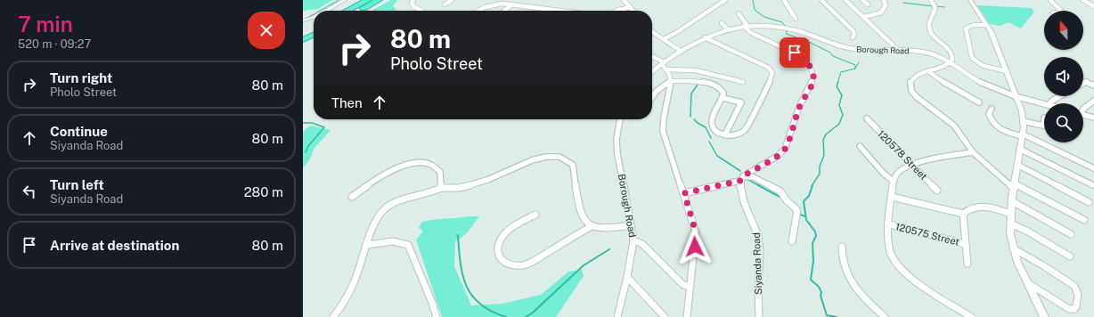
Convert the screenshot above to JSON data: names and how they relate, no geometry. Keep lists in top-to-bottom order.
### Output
{
  "streets": {
    "street": [
      "Borough Road",
      "120578 Street",
      "120575 Street",
      "Siyanda Road"
    ]
  },
  "north": "top",
  "page": {
    "heading": ["7 min", "520 m · 09:27"],
    "turn": ["80 m", "Pholo Street"],
    "list": [
      {
        "name": "Turn right",
        "note": "Pholo Street",
        "value": "80 m"
      },
      {
        "name": "Continue",
        "note": "Siyanda Road",
        "value": "80 m"
      },
      {
        "name": "Turn left",
        "note": "Siyanda Road",
        "value": "280 m"
      },
      {
        "name": "Arrive at destination",
        "value": "80 m"
      }
    ],
    "then": "Then"
  }
}
